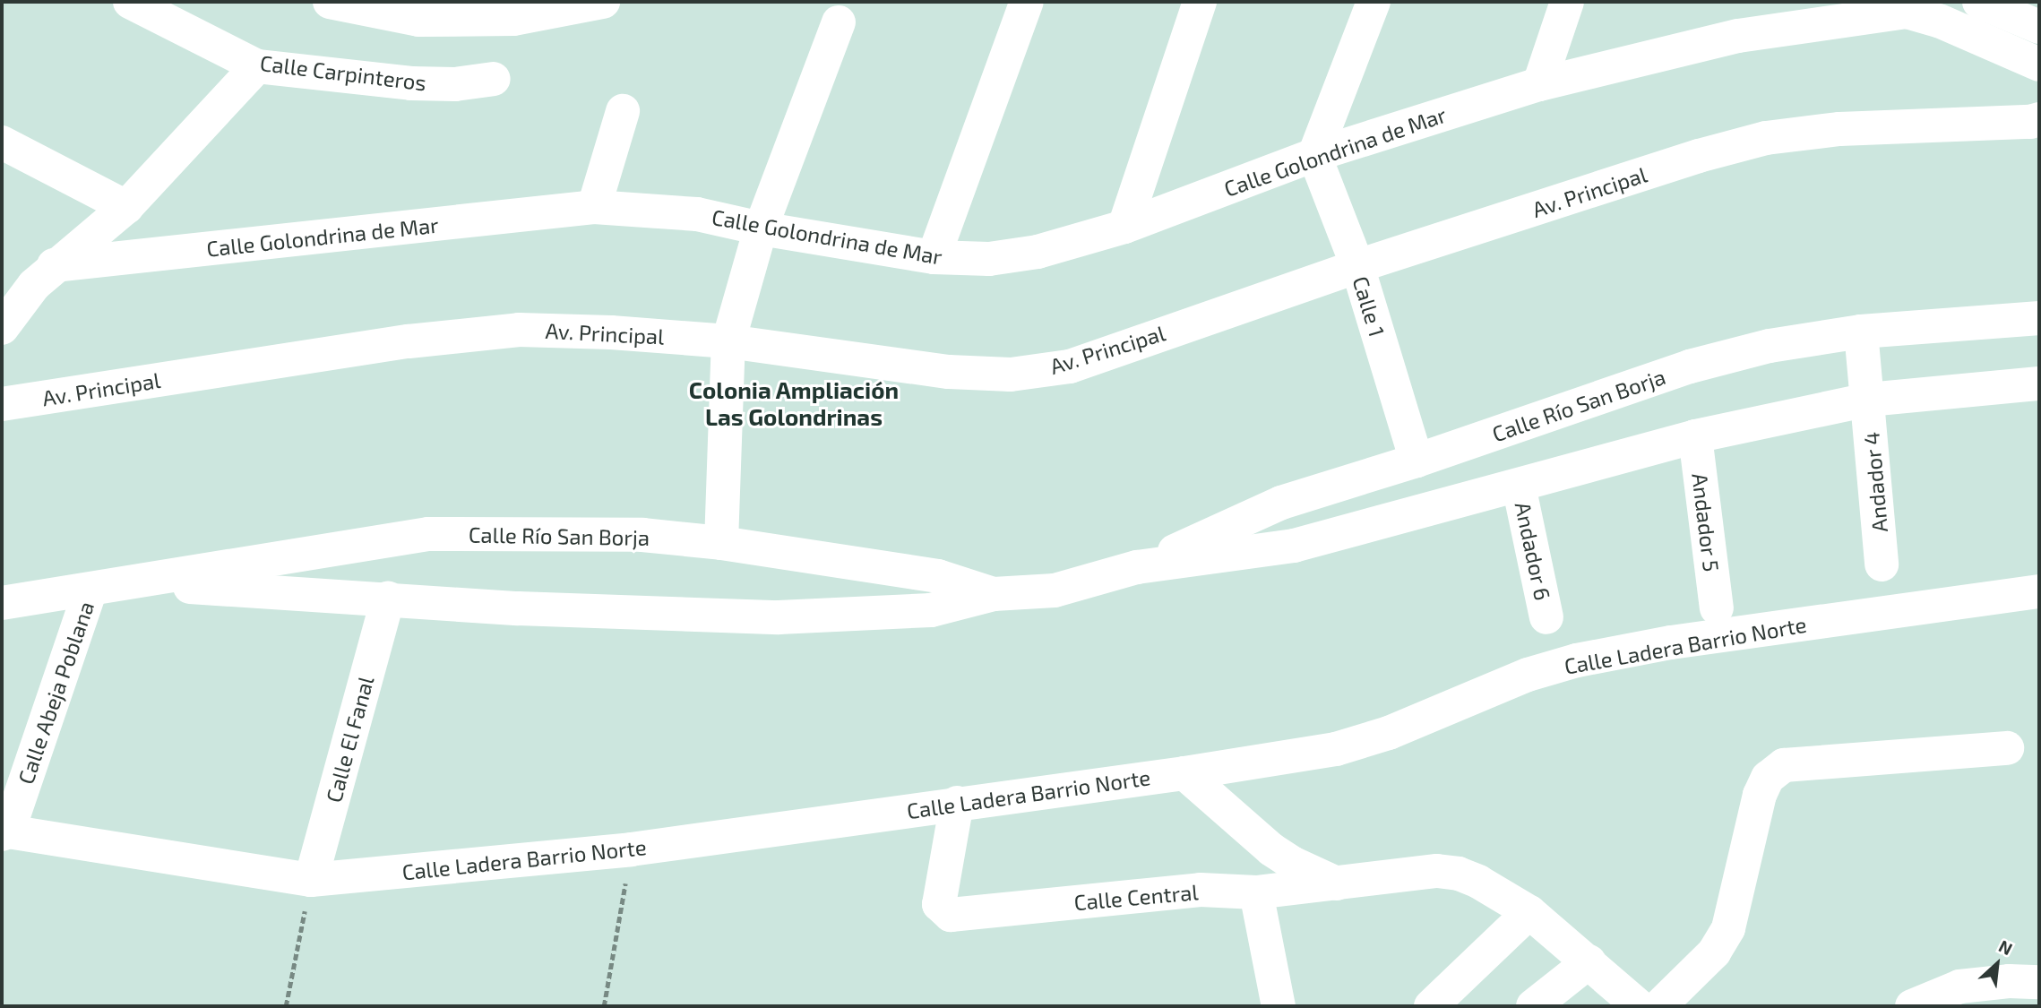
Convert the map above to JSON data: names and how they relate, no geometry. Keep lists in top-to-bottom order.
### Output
{
  "streets": {
    "street": [
      "Calle Carpinteros",
      "Calle Golondrina de Mar",
      "Av. Principal",
      "Calle 1",
      "Calle Río San Borja",
      "Andador 4",
      "Andador 5",
      "Andador 6",
      "Calle Ladera Barrio Norte",
      "Calle Abeja Poblana",
      "Calle El Fanal",
      "Calle Central"
    ]
  },
  "crossings": [
    ["Calle Golondrina de Mar", "Calle 1"],
    ["Av. Principal", "Calle 1"],
    ["Calle 1", "Calle Río San Borja"],
    ["Calle Río San Borja", "Andador 4"],
    ["Calle Río San Borja", "Andador 5"],
    ["Calle Río San Borja", "Andador 6"],
    ["Calle Río San Borja", "Calle Abeja Poblana"],
    ["Calle Río San Borja", "Calle El Fanal"],
    ["Calle Ladera Barrio Norte", "Calle Abeja Poblana"],
    ["Calle Ladera Barrio Norte", "Calle El Fanal"],
    ["Calle Ladera Barrio Norte", "Calle Central"]
  ],
  "districts": ["Colonia Ampliación Las Golondrinas"],
  "north": "top right"
}
